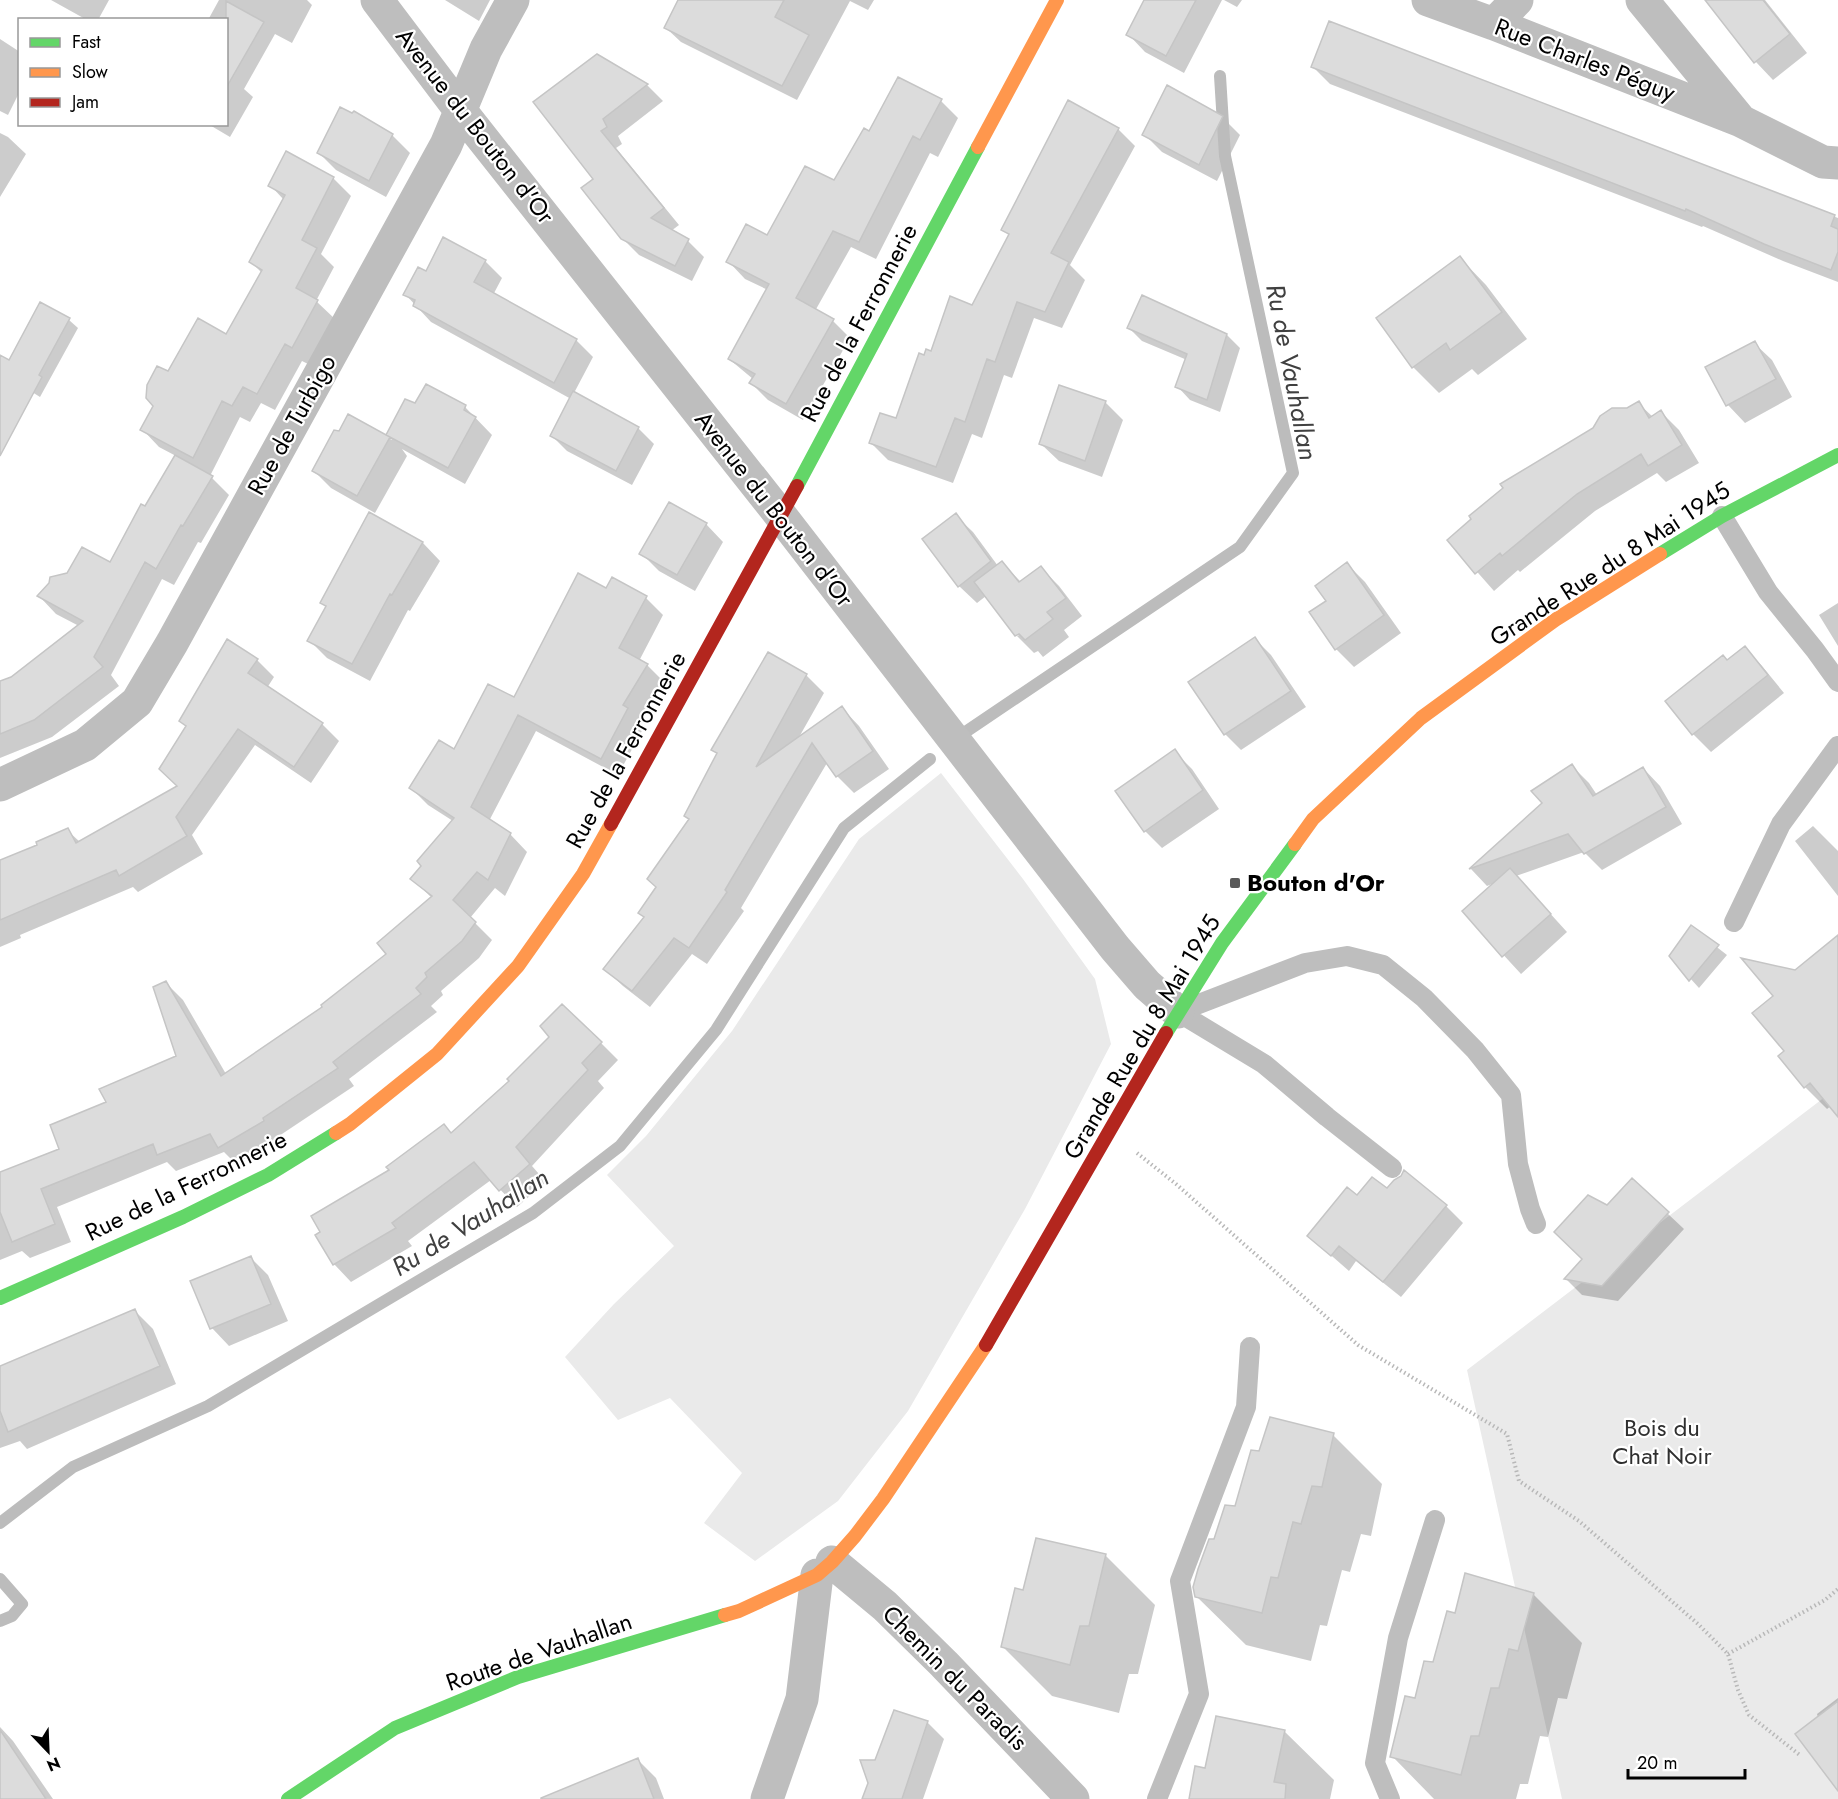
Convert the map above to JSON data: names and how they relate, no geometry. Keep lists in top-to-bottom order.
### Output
{
  "streets": {
    "main road": ["Rue de la Ferronnerie", "Grande Rue du 8 Mai 1945", "Route de Vauhallan"],
    "street": [
      "Rue Charles Péguy",
      "Avenue du Bouton d'Or",
      "Rue de Turbigo",
      "Chemin du Paradis"
    ]
  },
  "crossings": [
    ["Avenue du Bouton d'Or", "Rue de la Ferronnerie"],
    ["Avenue du Bouton d'Or", "Rue de Turbigo"],
    ["Avenue du Bouton d'Or", "Grande Rue du 8 Mai 1945"],
    ["Grande Rue du 8 Mai 1945", "Route de Vauhallan"],
    ["Grande Rue du 8 Mai 1945", "Chemin du Paradis"],
    ["Route de Vauhallan", "Chemin du Paradis"]
  ],
  "water": ["Ru de Vauhallan"],
  "parks": ["Bois du Chat Noir"],
  "places": {
    "transit": ["Bouton d'Or"]
  },
  "legend": ["Fast", "Slow", "Jam"],
  "scale_bar": "20 m",
  "north": "bottom right"
}
